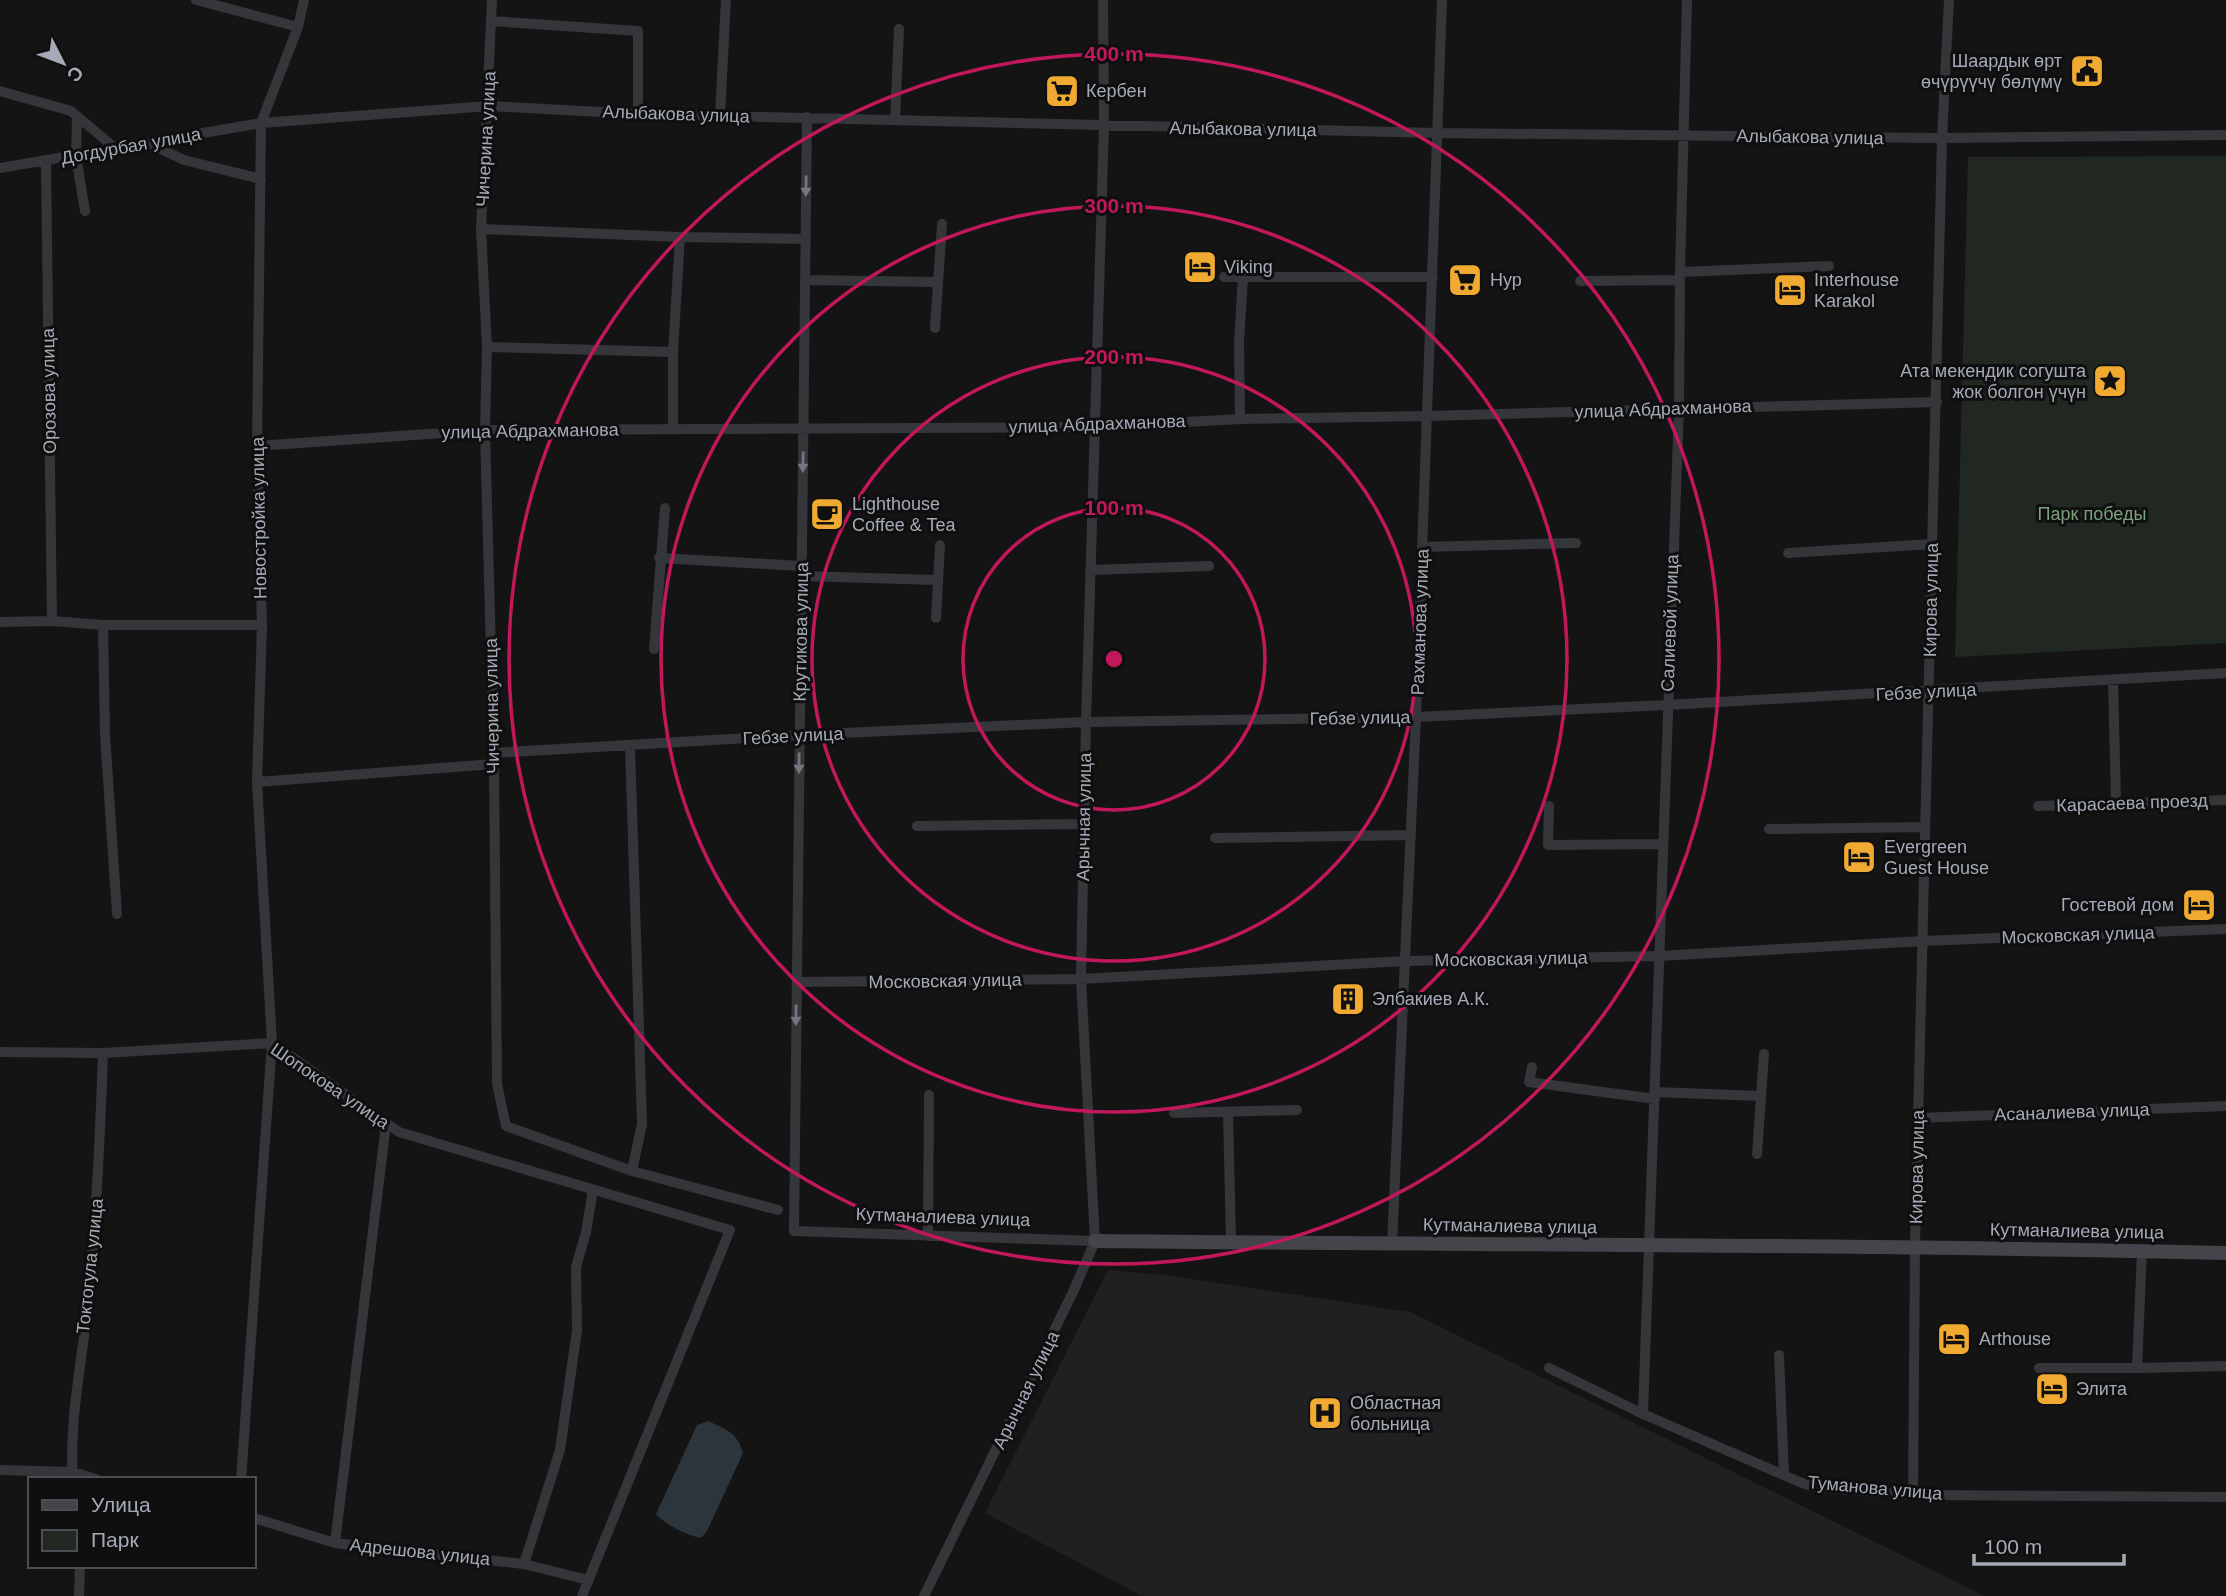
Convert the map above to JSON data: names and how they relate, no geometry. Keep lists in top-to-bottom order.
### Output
{
  "streets": {
    "street": [
      "Алыбакова улица",
      "Чичерина улица",
      "Догдурбая улица",
      "Орозова улица",
      "улица Абдрахманова",
      "Новостройка улица",
      "Кирова улица",
      "Рахманова улица",
      "Салиевой улица",
      "Крутикова улица",
      "Гебзе улица",
      "Карасаева проезд",
      "Арычная улица",
      "Московская улица",
      "Шопокова улица",
      "Асаналиева улица",
      "Кутманалиева улица",
      "Токтогула улица",
      "Туманова улица",
      "Адрешова улица"
    ]
  },
  "crossings": [
    ["Алыбакова улица", "Чичерина улица"],
    ["Алыбакова улица", "Догдурбая улица"],
    ["Алыбакова улица", "Новостройка улица"],
    ["Алыбакова улица", "Кирова улица"],
    ["Алыбакова улица", "Рахманова улица"],
    ["Алыбакова улица", "Салиевой улица"],
    ["Алыбакова улица", "Крутикова улица"],
    ["Алыбакова улица", "Арычная улица"],
    ["Чичерина улица", "улица Абдрахманова"],
    ["Чичерина улица", "Гебзе улица"],
    ["Догдурбая улица", "Орозова улица"],
    ["Догдурбая улица", "Новостройка улица"],
    ["улица Абдрахманова", "Новостройка улица"],
    ["улица Абдрахманова", "Кирова улица"],
    ["улица Абдрахманова", "Рахманова улица"],
    ["улица Абдрахманова", "Салиевой улица"],
    ["улица Абдрахманова", "Крутикова улица"],
    ["улица Абдрахманова", "Арычная улица"],
    ["Новостройка улица", "Гебзе улица"],
    ["Новостройка улица", "Шопокова улица"],
    ["Кирова улица", "Гебзе улица"],
    ["Кирова улица", "Московская улица"],
    ["Кирова улица", "Асаналиева улица"],
    ["Кирова улица", "Кутманалиева улица"],
    ["Кирова улица", "Туманова улица"],
    ["Рахманова улица", "Гебзе улица"],
    ["Рахманова улица", "Московская улица"],
    ["Рахманова улица", "Кутманалиева улица"],
    ["Салиевой улица", "Гебзе улица"],
    ["Салиевой улица", "Московская улица"],
    ["Салиевой улица", "Кутманалиева улица"],
    ["Салиевой улица", "Туманова улица"],
    ["Крутикова улица", "Гебзе улица"],
    ["Крутикова улица", "Московская улица"],
    ["Крутикова улица", "Кутманалиева улица"],
    ["Гебзе улица", "Арычная улица"],
    ["Арычная улица", "Московская улица"],
    ["Арычная улица", "Кутманалиева улица"],
    ["Шопокова улица", "Токтогула улица"],
    ["Шопокова улица", "Адрешова улица"]
  ],
  "one_way": ["Крутикова улица"],
  "parks": ["Парк победы"],
  "places": {
    "public building": ["Шаардык өрт өчүрүүчү бөлүмү"],
    "supermarket": ["Кербен", "Нур"],
    "hotel": [
      "Viking",
      "Interhouse Karakol",
      "Evergreen Guest House",
      "Гостевой дом",
      "Arthouse",
      "Элита"
    ],
    "place": ["Ата мекендик согушта жок болгон үчүн"],
    "cafe": ["Lighthouse Coffee & Tea"],
    "building": ["Элбакиев А.К."],
    "hospital": ["Областная больница"]
  },
  "legend": ["Улица", "Парк"],
  "scale_bar": "100 m",
  "north": "bottom right",
  "rings": [
    "400 m",
    "300 m",
    "200 m",
    "100 m"
  ]
}
